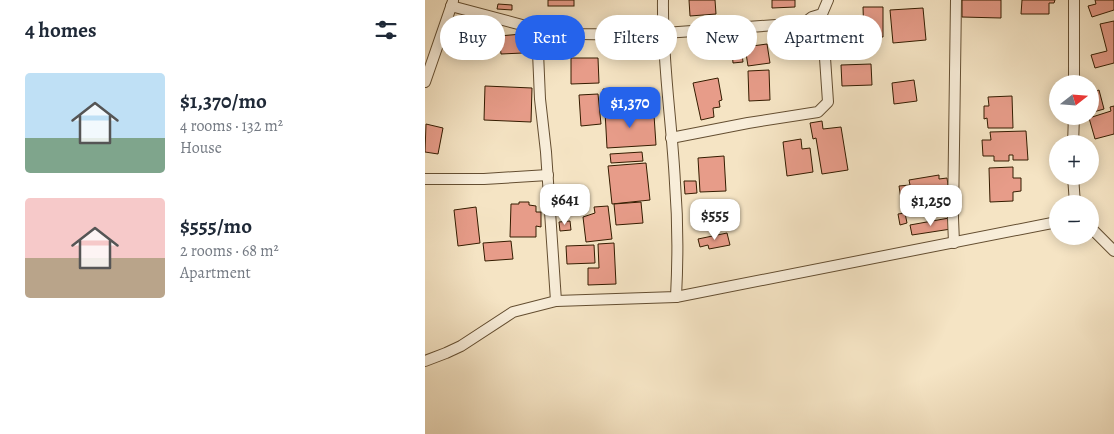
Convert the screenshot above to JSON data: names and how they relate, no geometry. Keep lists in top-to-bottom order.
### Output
{
  "north": "right",
  "page": {
    "heading": "4 homes",
    "chip": [
      "Buy",
      "Rent",
      "Filters",
      "New",
      "Apartment"
    ],
    "list": [
      {
        "name": "$1,370/mo",
        "note": "4 rooms · 132 m² · House"
      },
      {
        "name": "$555/mo",
        "note": "2 rooms · 68 m² · Apartment"
      }
    ],
    "map_buttons": ["+", "−"],
    "price": [
      "$1,370",
      "$641",
      "$1,250",
      "$555"
    ]
  }
}
